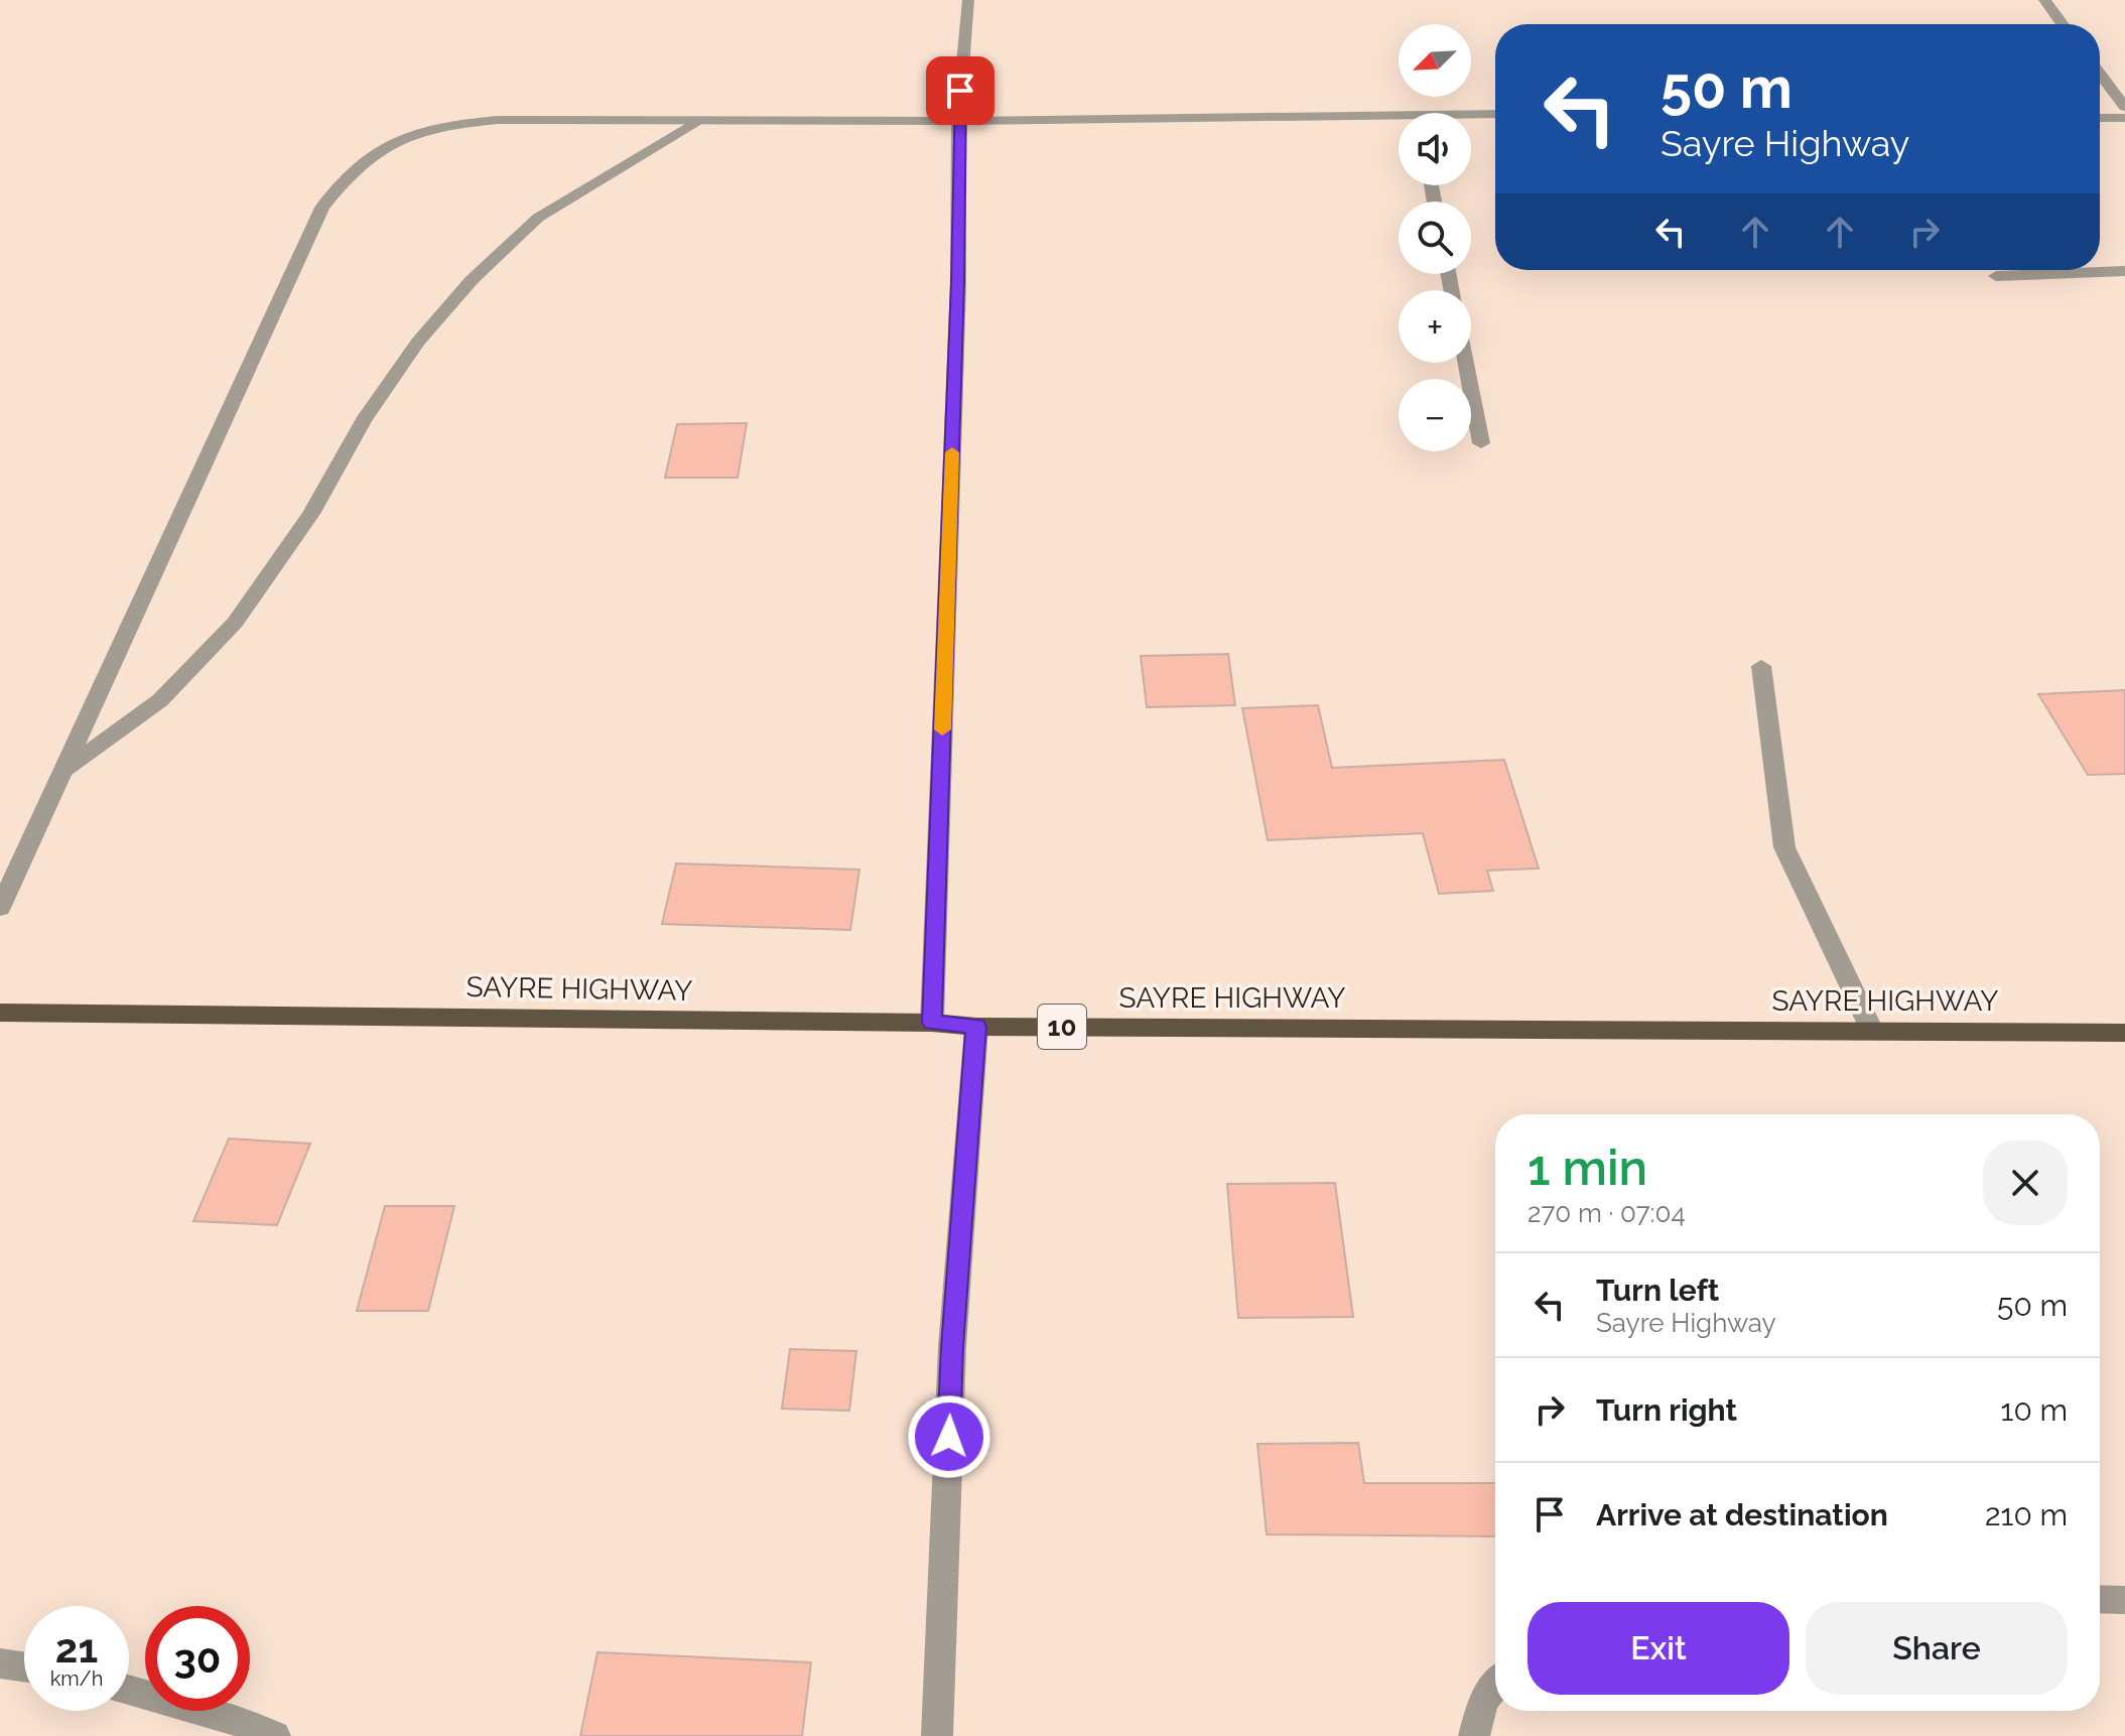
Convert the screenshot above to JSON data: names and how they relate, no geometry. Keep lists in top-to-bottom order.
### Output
{
  "streets": {
    "highway": ["SAYRE HIGHWAY", "10"]
  },
  "north": "bottom left",
  "page": {
    "map_buttons": ["+", "−"],
    "turn": ["50 m", "Sayre Highway"],
    "heading": ["1 min", "270 m · 07:04"],
    "list": [
      {
        "name": "Turn left",
        "note": "Sayre Highway",
        "value": "50 m"
      },
      {
        "name": "Turn right",
        "value": "10 m"
      },
      {
        "name": "Arrive at destination",
        "value": "210 m"
      }
    ],
    "buttons": ["Exit", "Share"],
    "speed": "21 km/h",
    "limit": "30"
  }
}
